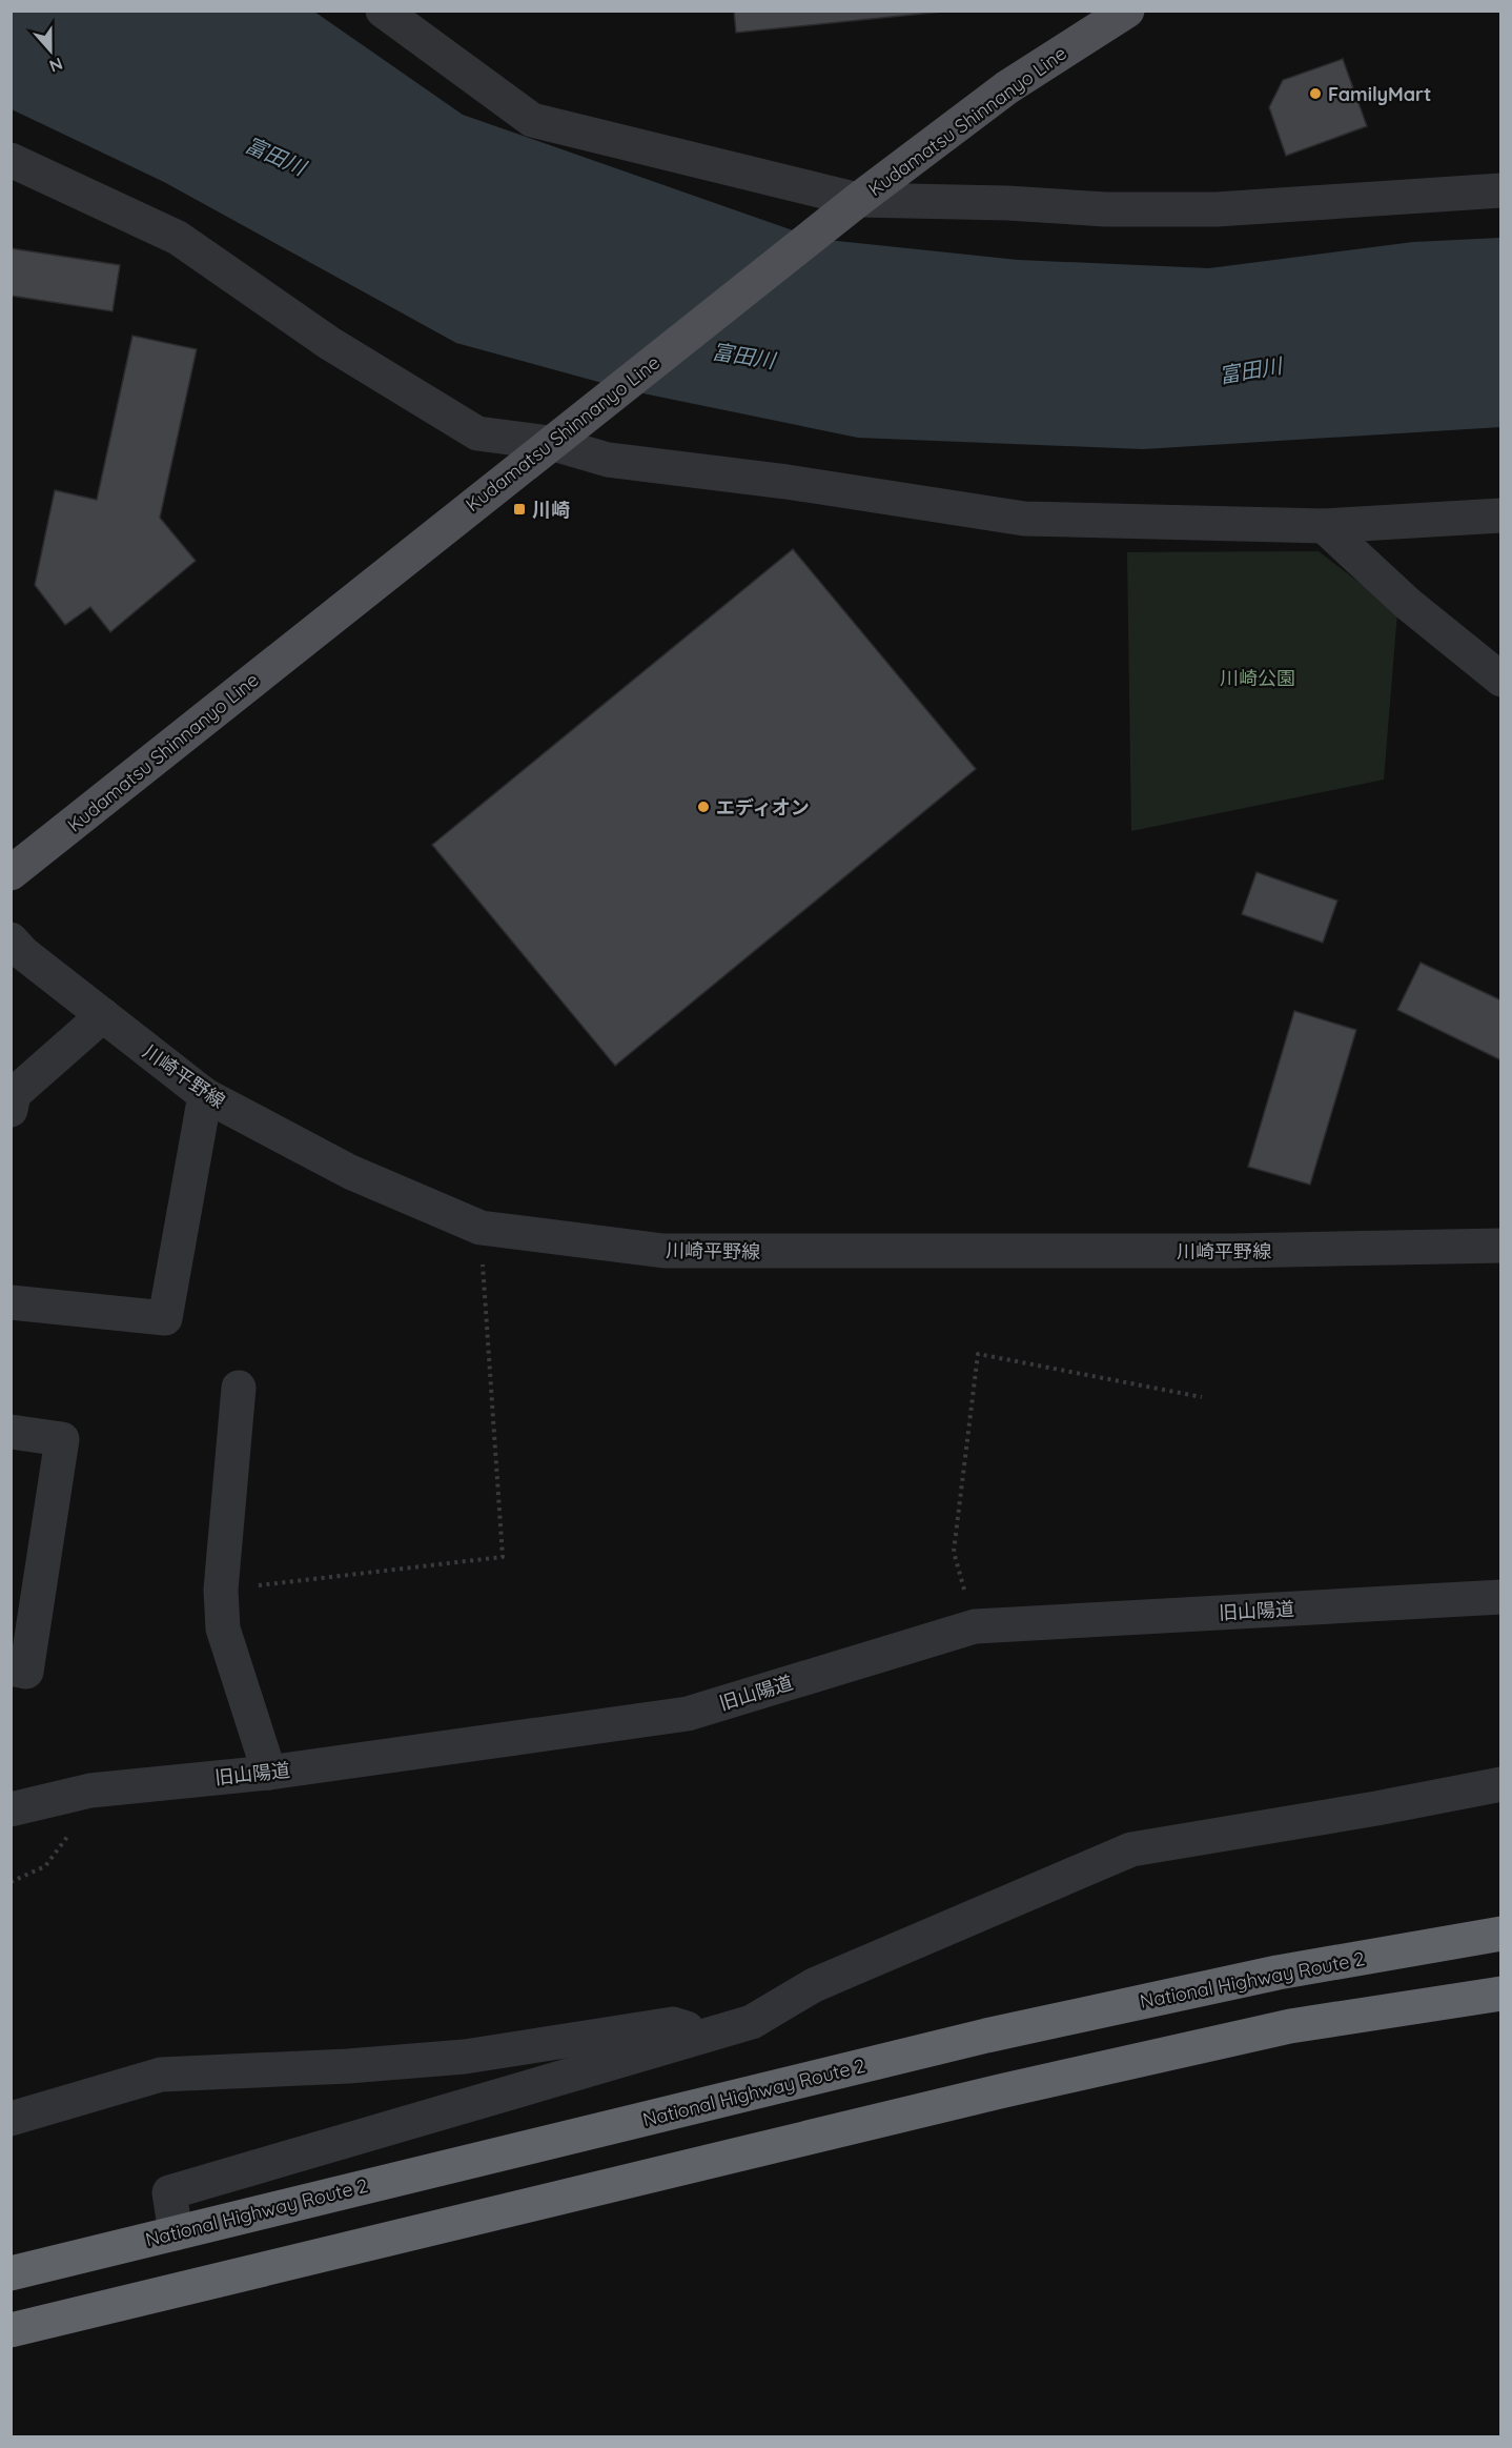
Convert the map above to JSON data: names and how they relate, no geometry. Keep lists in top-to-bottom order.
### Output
{
  "streets": {
    "highway": ["National Highway Route 2"],
    "main road": ["Kudamatsu Shinnanyo Line"],
    "street": ["川崎平野線", "旧山陽道"]
  },
  "water": ["富田川"],
  "parks": ["川崎公園"],
  "places": {
    "other": ["FamilyMart", "エディオン"],
    "transit": ["川崎"]
  },
  "north": "bottom"
}
